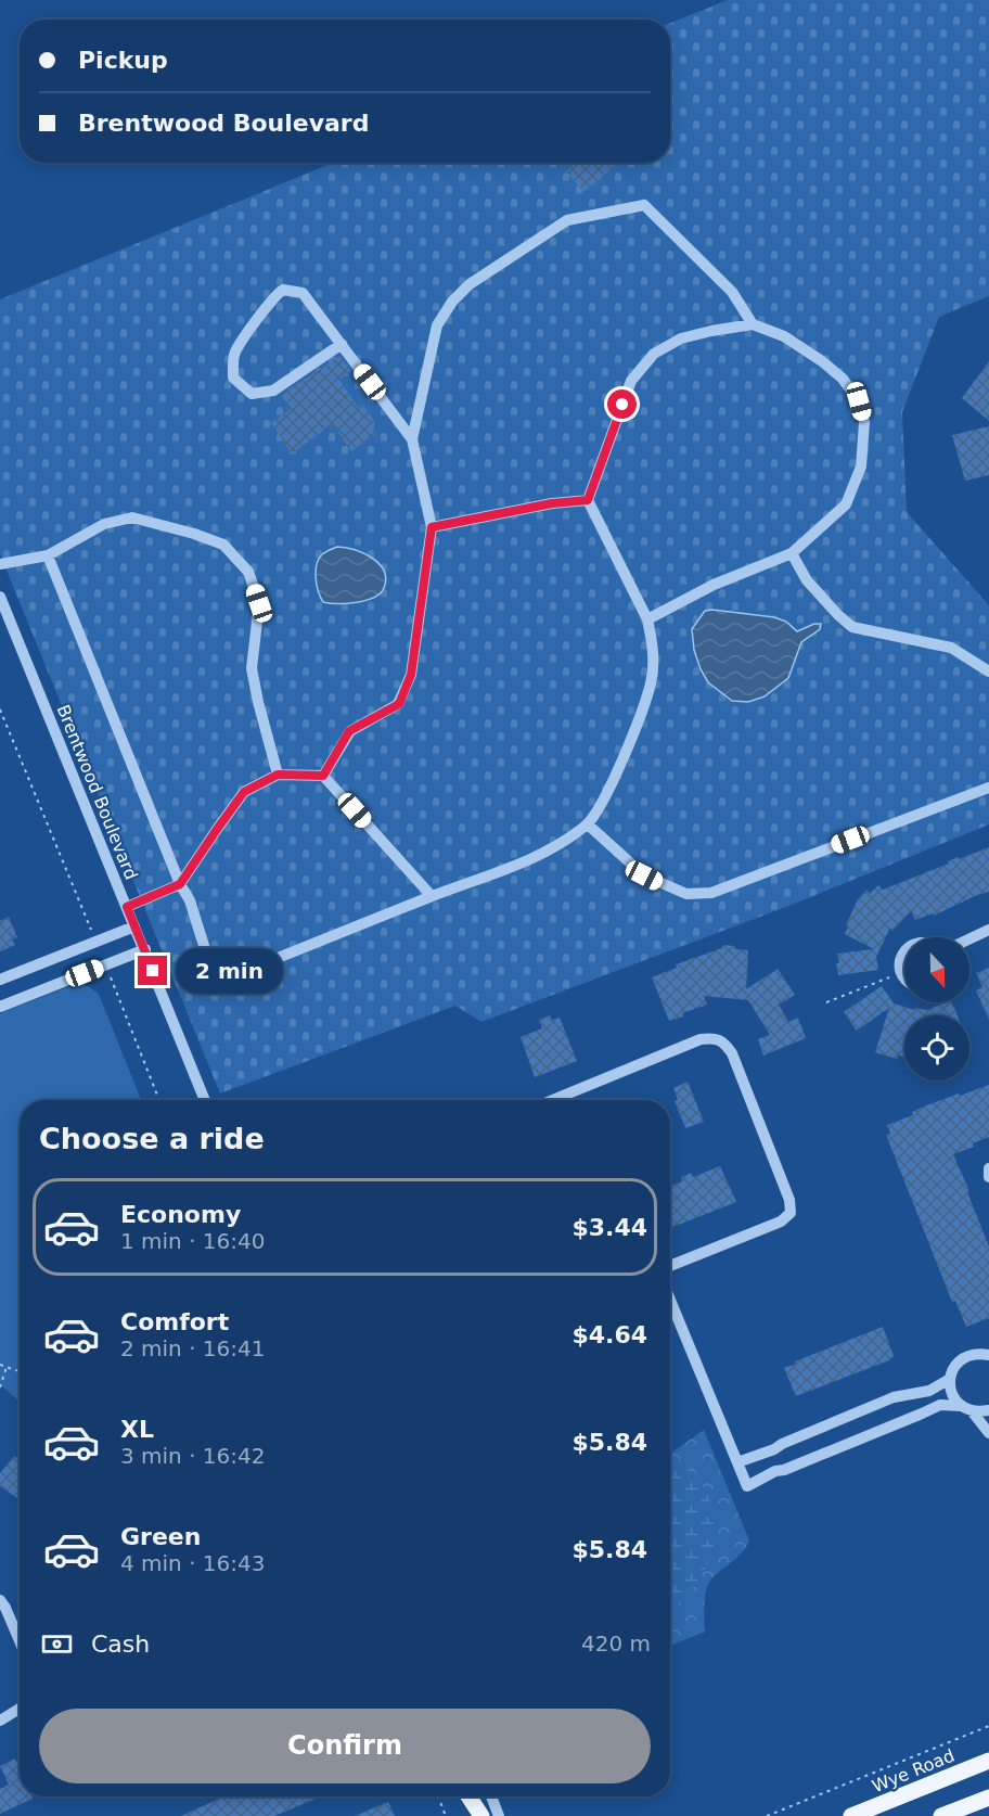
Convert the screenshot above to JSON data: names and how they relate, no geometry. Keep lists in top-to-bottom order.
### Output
{
  "streets": {
    "main road": ["Wye Road"],
    "street": ["Brentwood Boulevard"]
  },
  "north": "bottom",
  "page": {
    "banner": ["Pickup", "Brentwood Boulevard"],
    "bubble": "2 min",
    "heading": "Choose a ride",
    "list": [
      {
        "name": "Economy",
        "note": "1 min · 16:40",
        "value": "$3.44"
      },
      {
        "name": "Comfort",
        "note": "2 min · 16:41",
        "value": "$4.64"
      },
      {
        "name": "XL",
        "note": "3 min · 16:42",
        "value": "$5.84"
      },
      {
        "name": "Green",
        "note": "4 min · 16:43",
        "value": "$5.84"
      }
    ],
    "pay": ["Cash", "420 m"],
    "buttons": "Confirm"
  }
}
